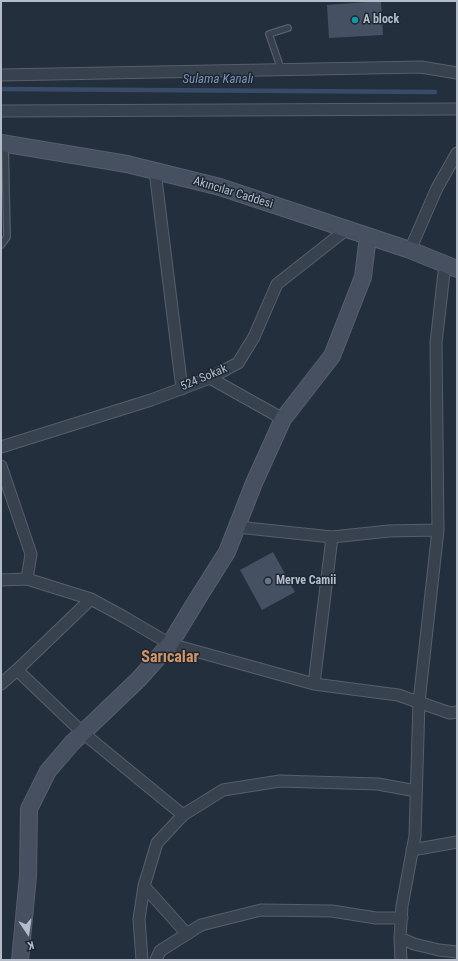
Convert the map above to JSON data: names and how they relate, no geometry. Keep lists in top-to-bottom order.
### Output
{
  "streets": {
    "street": ["Akıncılar Caddesi", "524 Sokak"]
  },
  "crossings": [
    ["Akıncılar Caddesi", "524 Sokak"]
  ],
  "districts": ["Sarıcalar"],
  "water": ["Sulama Kanalı"],
  "places": ["A block", "Merve Camii"],
  "north": "bottom"
}
